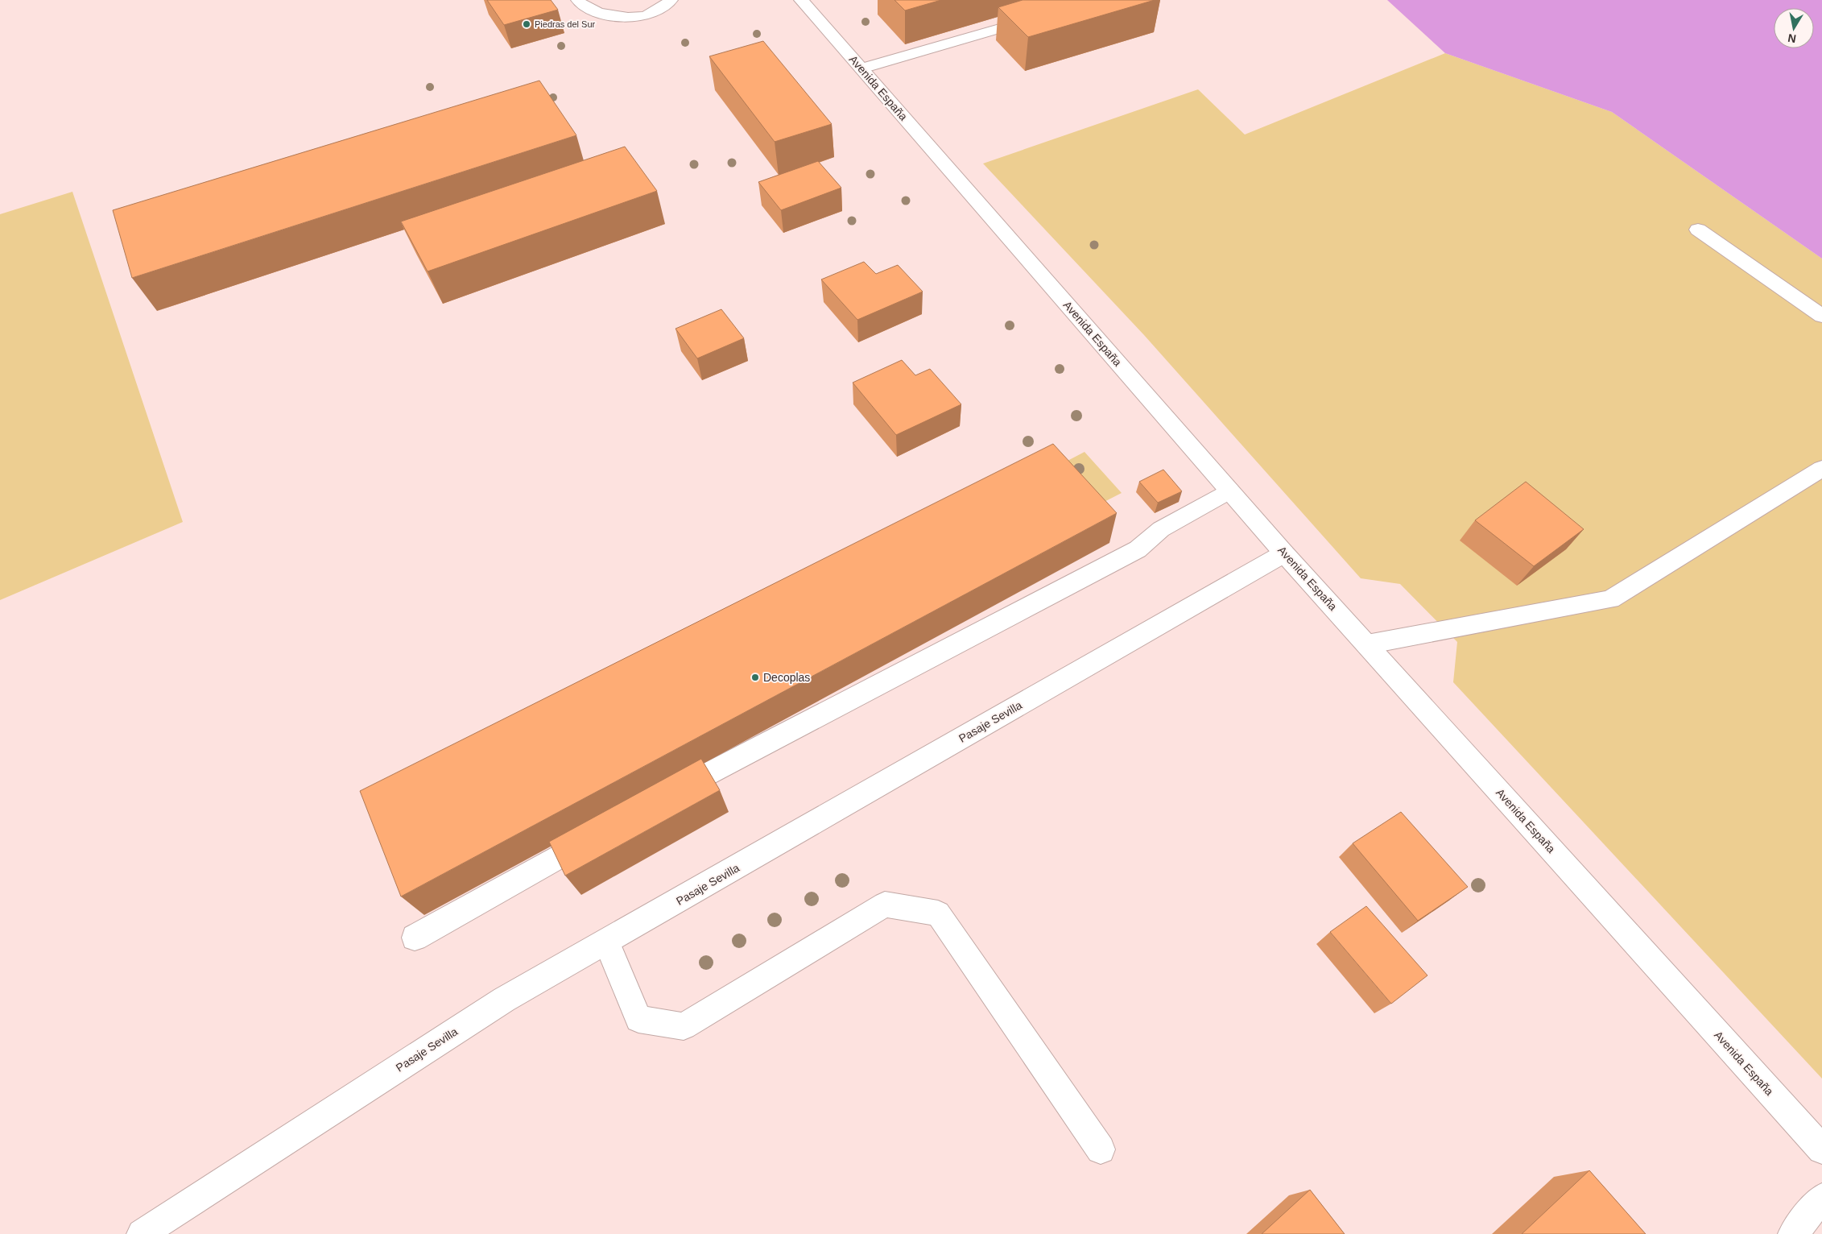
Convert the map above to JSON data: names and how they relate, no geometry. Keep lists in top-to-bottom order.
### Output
{
  "streets": {
    "main road": ["Avenida España", "Pasaje Sevilla"]
  },
  "crossings": [
    ["Avenida España", "Pasaje Sevilla"]
  ],
  "places": ["Piedras del Sur", "Decoplas"],
  "north": "bottom"
}
